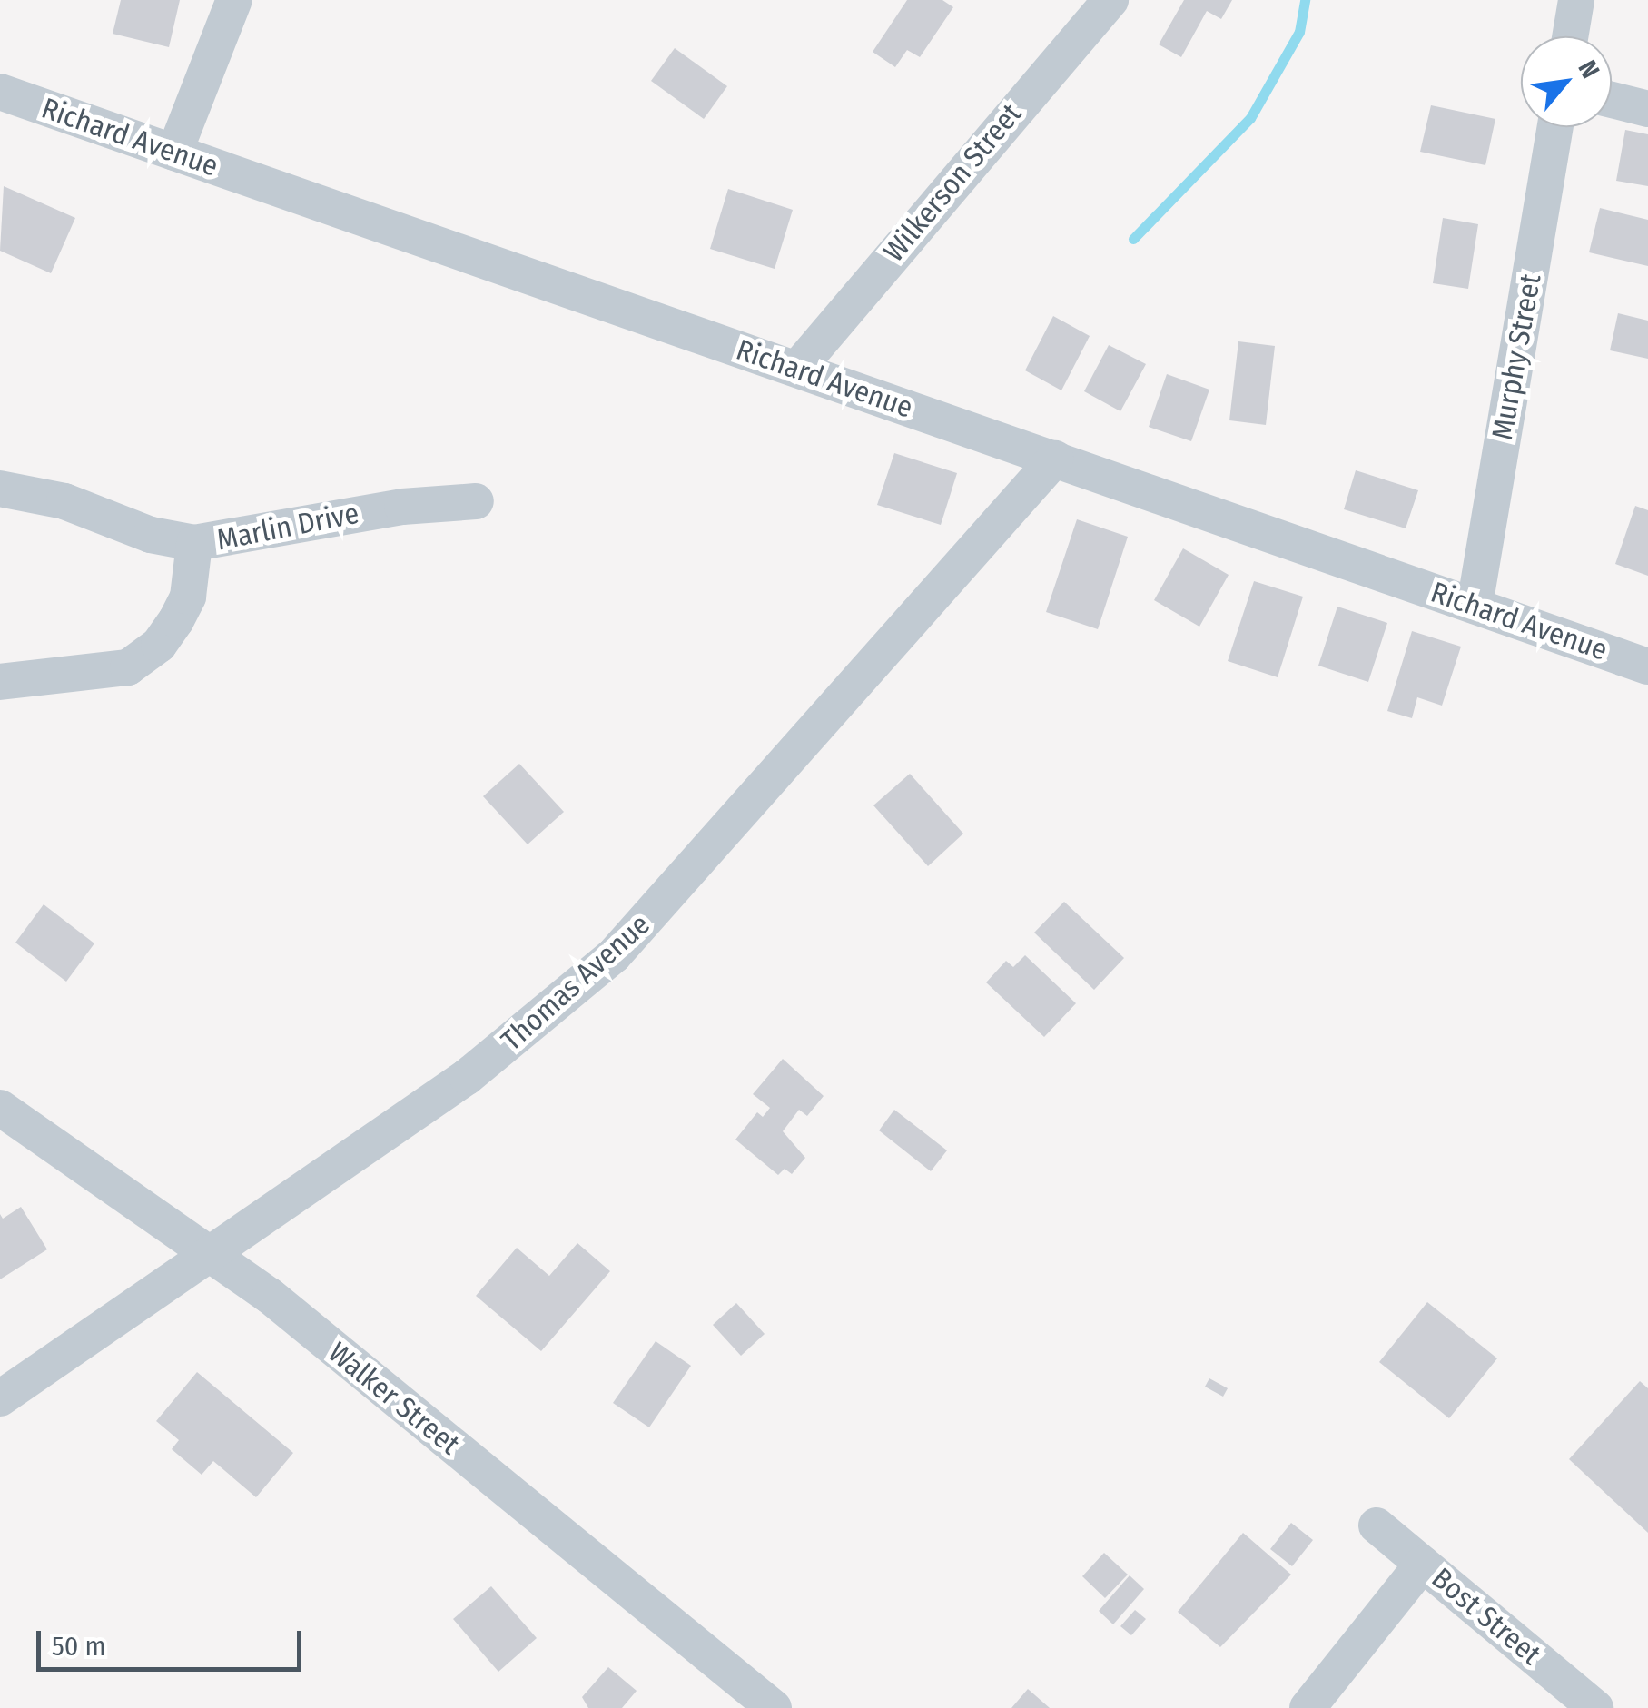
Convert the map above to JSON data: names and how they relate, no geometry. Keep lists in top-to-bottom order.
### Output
{
  "streets": {
    "street": [
      "Richard Avenue",
      "Wilkerson Street",
      "Murphy Street",
      "Marlin Drive",
      "Thomas Avenue",
      "Walker Street",
      "Bost Street"
    ]
  },
  "crossings": [
    ["Richard Avenue", "Wilkerson Street"],
    ["Richard Avenue", "Murphy Street"],
    ["Richard Avenue", "Thomas Avenue"],
    ["Thomas Avenue", "Walker Street"]
  ],
  "scale_bar": "50 m",
  "north": "top right"
}
